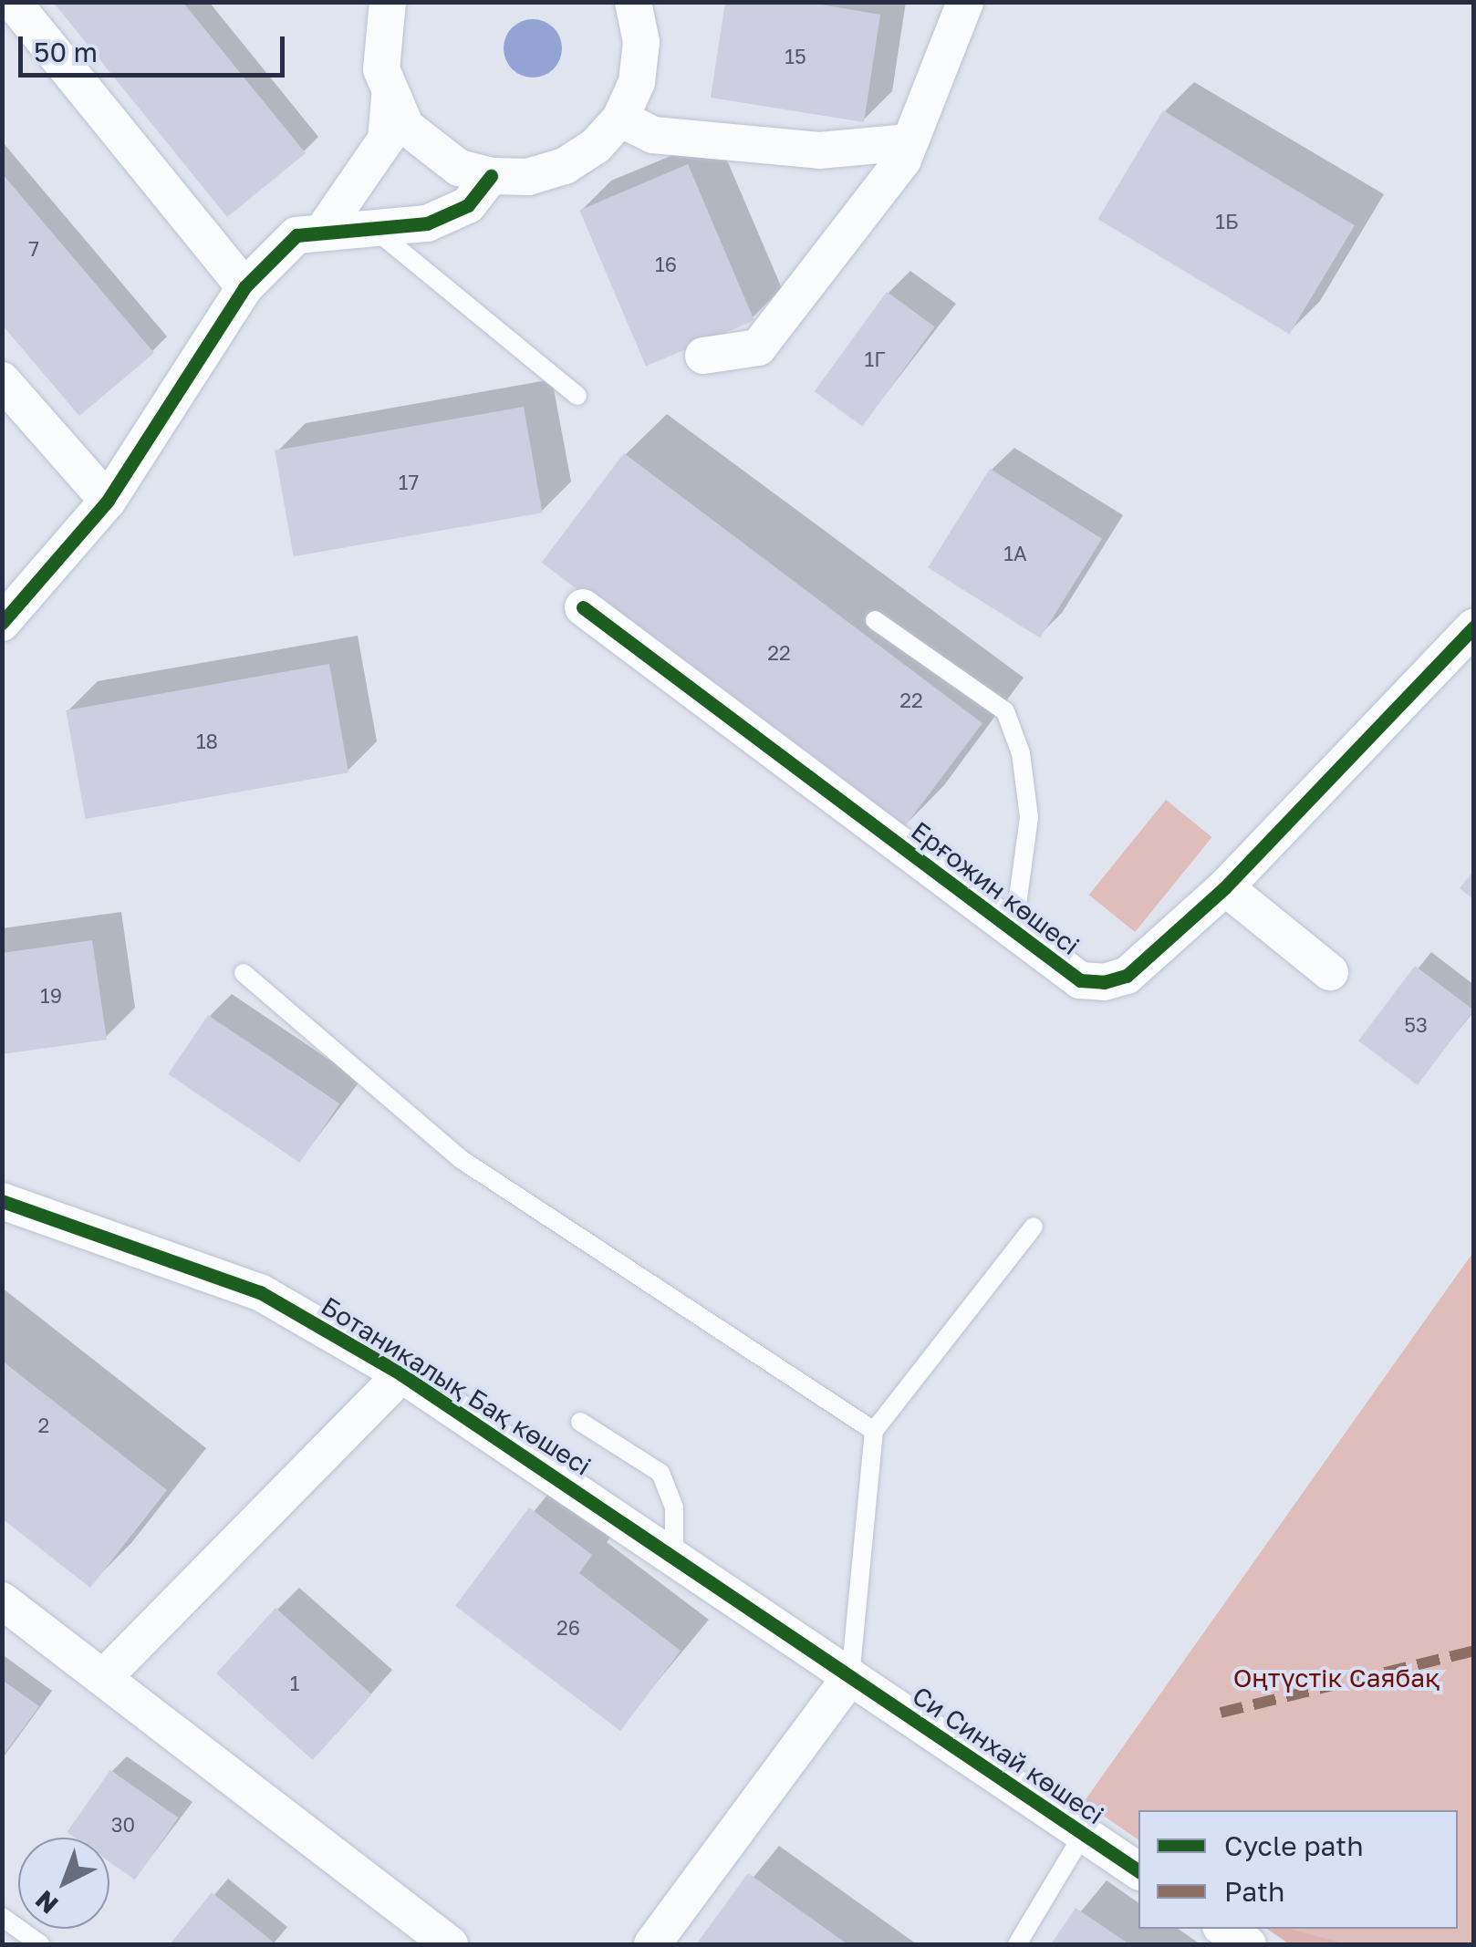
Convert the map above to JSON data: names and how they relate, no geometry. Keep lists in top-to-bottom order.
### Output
{
  "streets": {
    "street": ["Ерғожин көшесі", "Ботаникалық Бақ көшесі", "Си Синхай көшесі"]
  },
  "crossings": [
    ["Ботаникалық Бақ көшесі", "Си Синхай көшесі"]
  ],
  "parks": ["Оңтүстік Саябақ"],
  "house_numbers": [
    "15",
    "1Б",
    "7",
    "16",
    "1Г",
    "17",
    "1А",
    "22",
    "22",
    "18",
    "19",
    "53",
    "2",
    "26",
    "1",
    "30"
  ],
  "legend": ["Cycle path", "Path"],
  "scale_bar": "50 m",
  "north": "bottom left"
}
